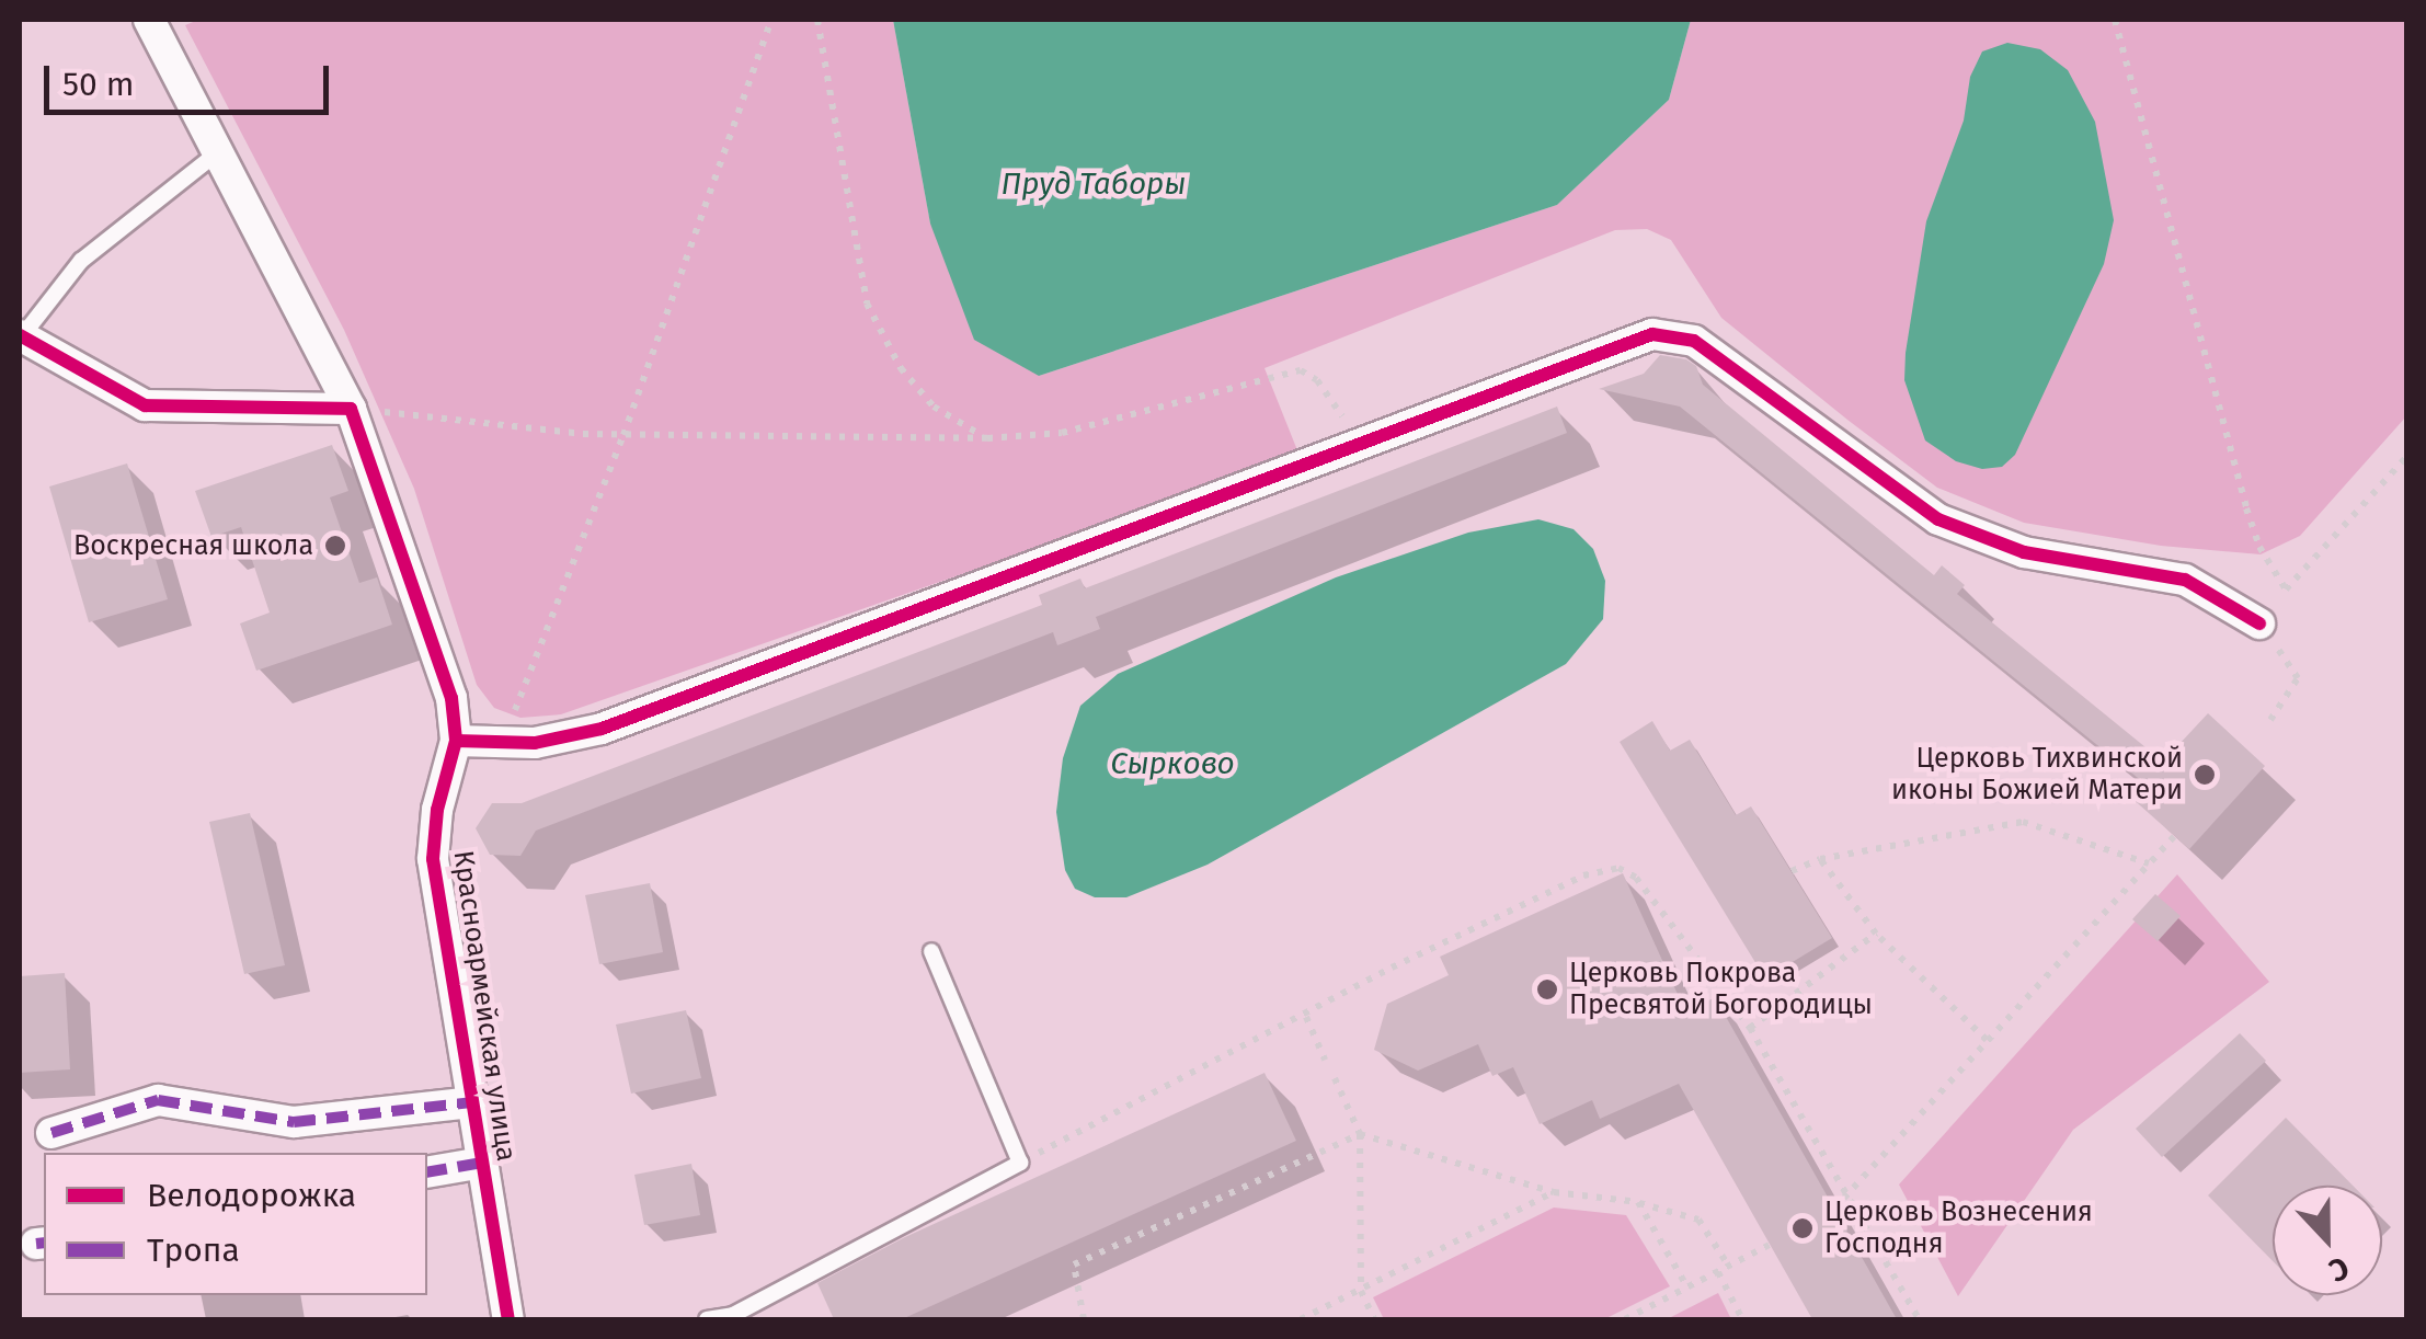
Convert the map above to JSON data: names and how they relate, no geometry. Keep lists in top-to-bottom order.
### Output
{
  "streets": {
    "street": ["Красноармейская улица"]
  },
  "water": ["Пруд Таборы", "Сырково"],
  "places": [
    "Воскресная школа",
    "Церковь Тихвинской иконы Божией Матери",
    "Церковь Покрова Пресвятой Богородицы",
    "Церковь Вознесения Господня"
  ],
  "legend": ["Велодорожка", "Тропа"],
  "scale_bar": "50 m",
  "north": "bottom"
}
